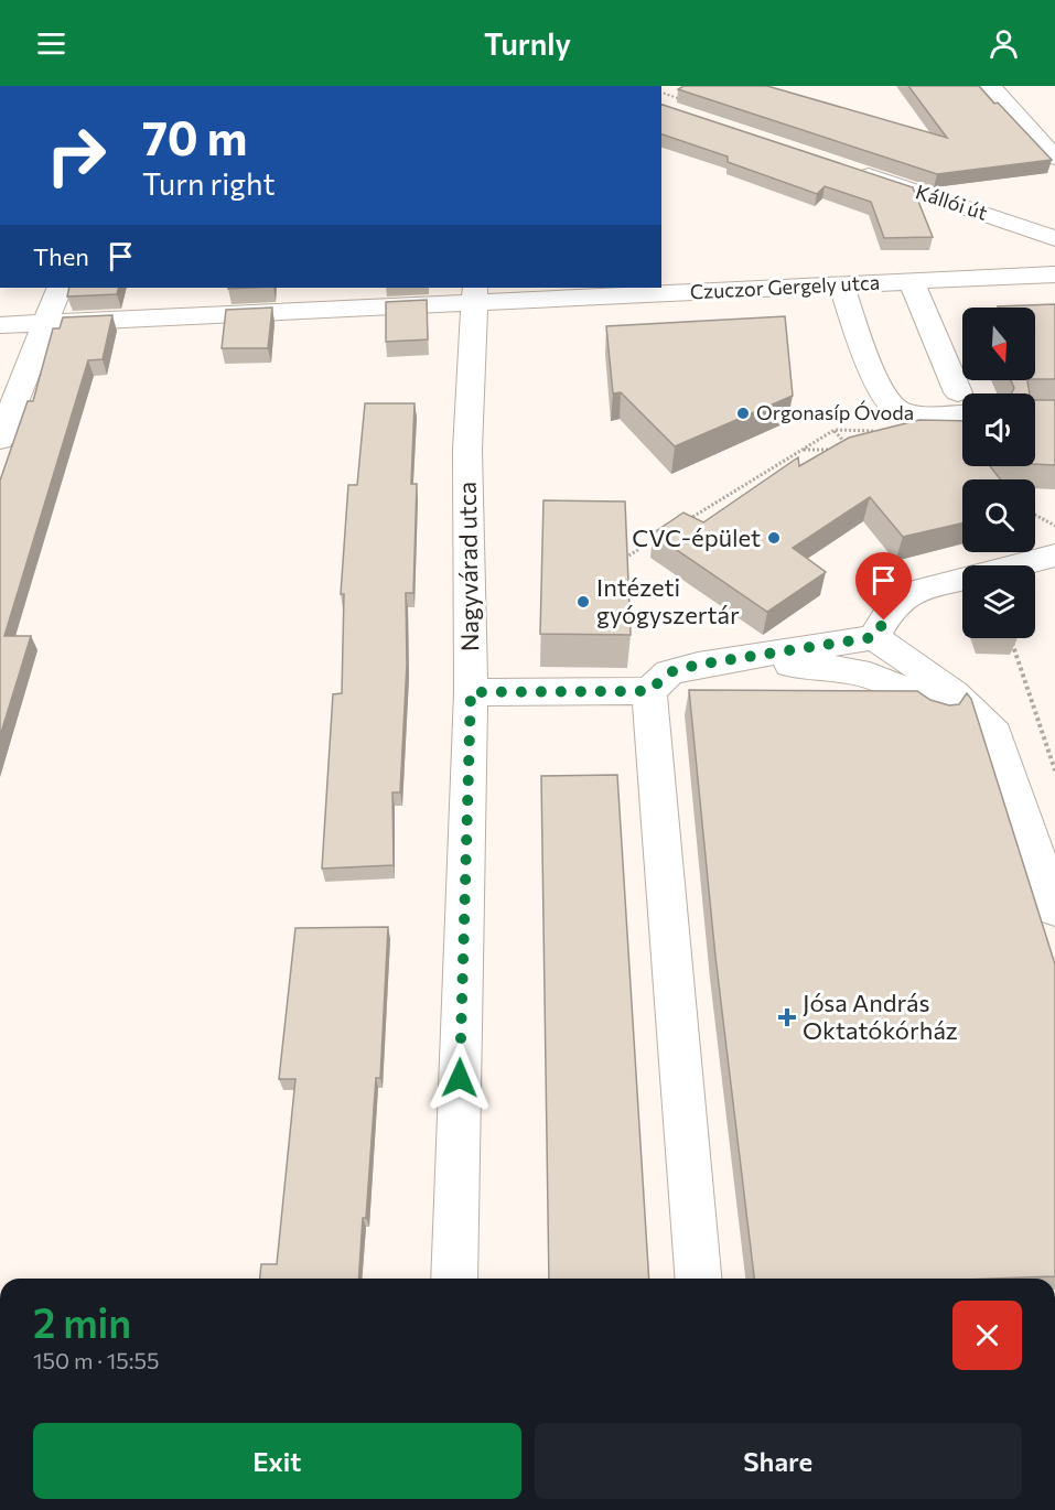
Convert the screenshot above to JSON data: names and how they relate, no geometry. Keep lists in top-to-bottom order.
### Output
{
  "streets": {
    "street": ["Kállói út", "Czuczor Gergely utca", "Nagyvárad utca"]
  },
  "crossings": [
    ["Czuczor Gergely utca", "Nagyvárad utca"]
  ],
  "places": {
    "other": ["Orgonasíp Óvoda", "CVC-épület", "Intézeti gyógyszertár"],
    "health": ["Jósa András Oktatókórház"]
  },
  "north": "bottom",
  "page": {
    "header": "Turnly",
    "turn": ["70 m", "Turn right"],
    "then": "Then",
    "heading": ["2 min", "150 m · 15:55"],
    "buttons": ["Exit", "Share"]
  }
}
